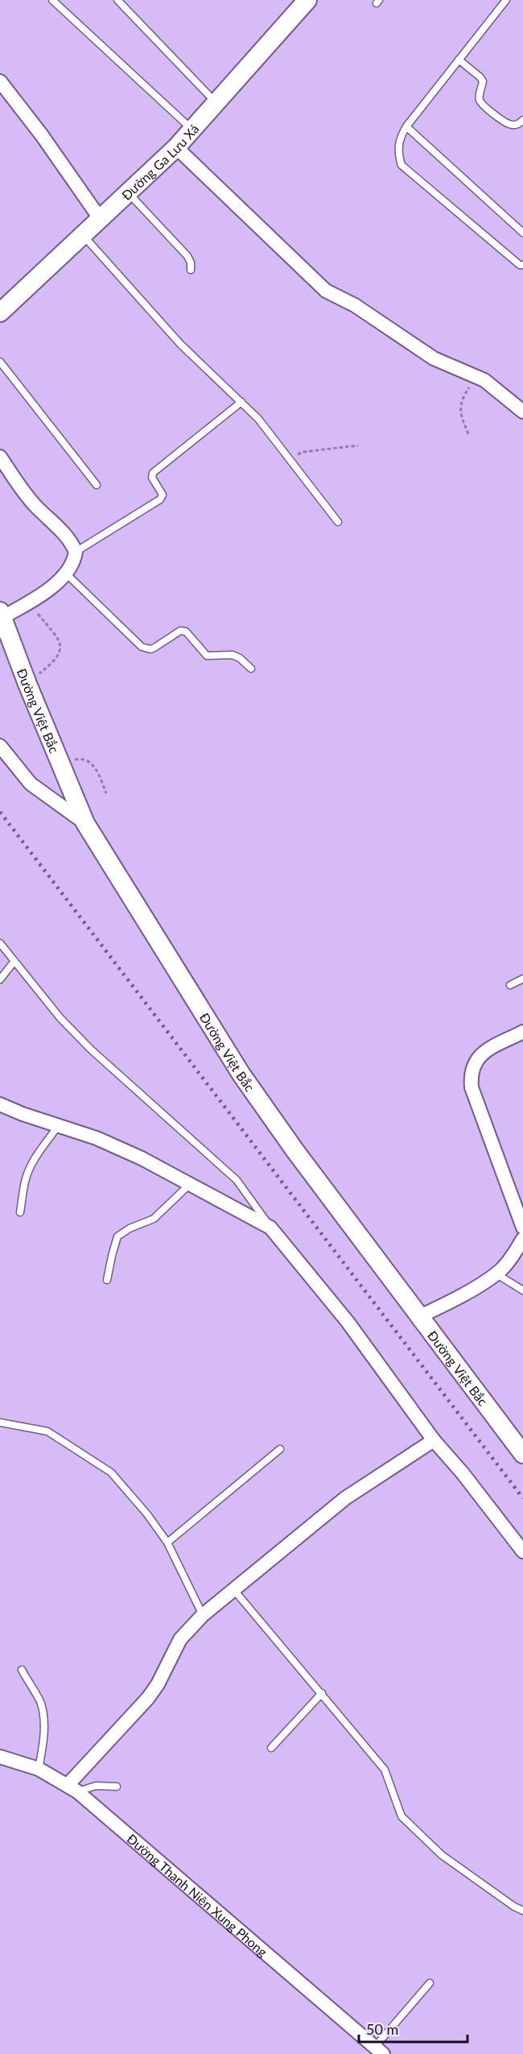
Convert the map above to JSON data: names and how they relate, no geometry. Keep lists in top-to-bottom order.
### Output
{
  "streets": {
    "main road": ["Đường Ga Lưu Xá", "Đường Việt Bắc"],
    "street": ["Đường Thanh Niên Xung Phong"]
  },
  "scale_bar": "50 m"
}
